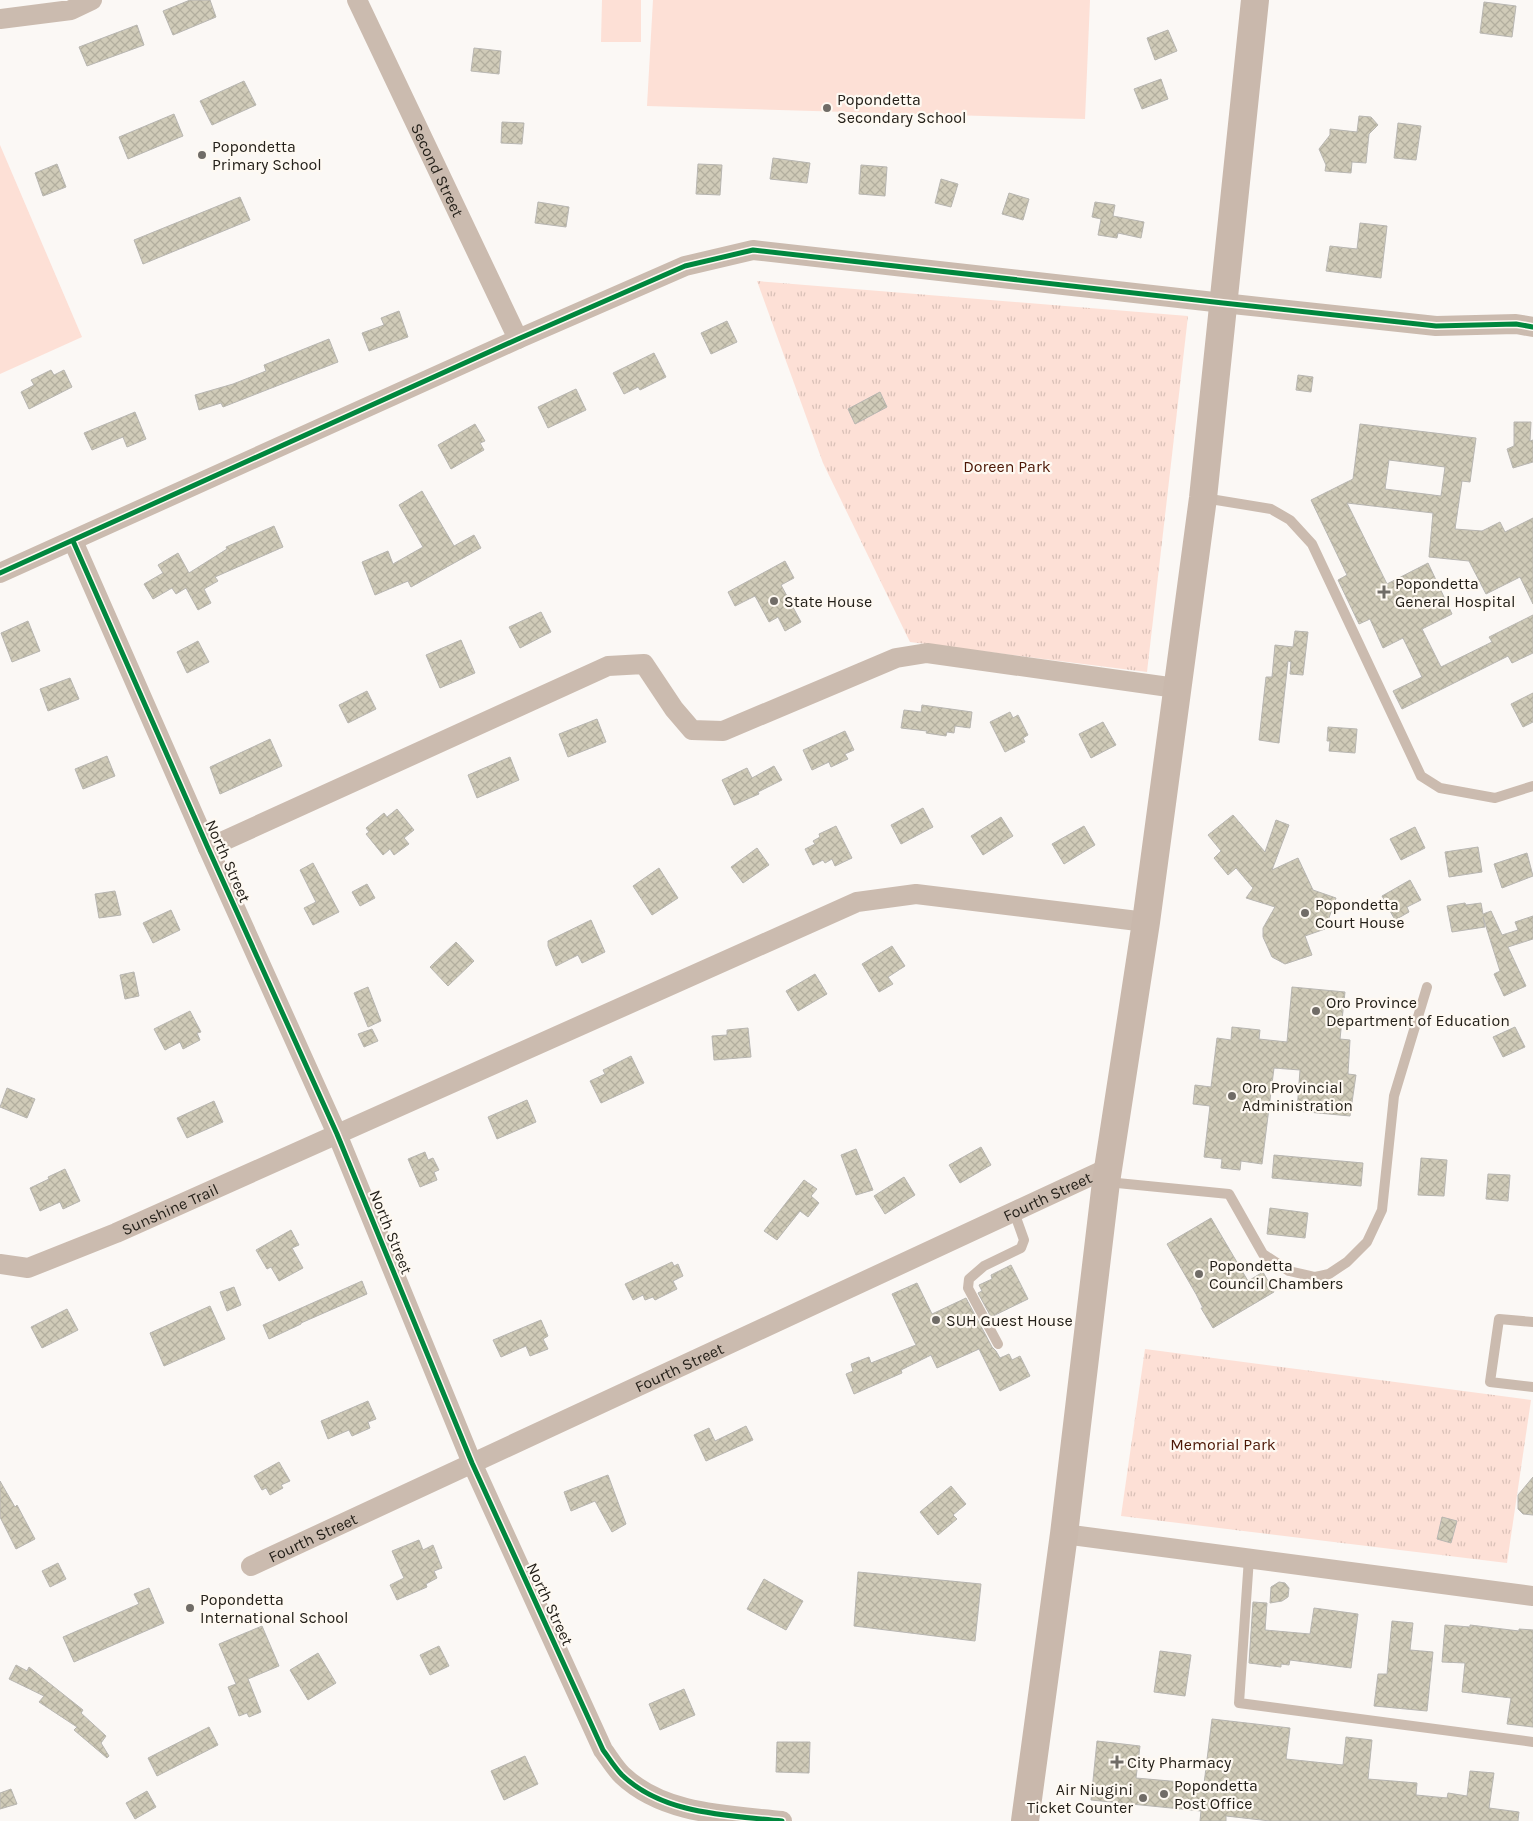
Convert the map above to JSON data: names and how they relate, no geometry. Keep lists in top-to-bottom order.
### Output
{
  "streets": {
    "street": [
      "Second Street",
      "North Street",
      "Fourth Street",
      "Sunshine Trail"
    ]
  },
  "crossings": [
    ["North Street", "Fourth Street"],
    ["North Street", "Sunshine Trail"]
  ],
  "parks": ["Doreen Park", "Memorial Park"],
  "places": {
    "other": [
      "Popondetta Secondary School",
      "Popondetta Primary School",
      "State House",
      "Popondetta Court House",
      "Oro Province Department of Education",
      "Oro Provincial Administration",
      "Popondetta Council Chambers",
      "SUH Guest House",
      "Popondetta International School",
      "Popondetta Post Office",
      "Air Niugini Ticket Counter"
    ],
    "health": ["Popondetta General Hospital", "City Pharmacy"]
  }
}
